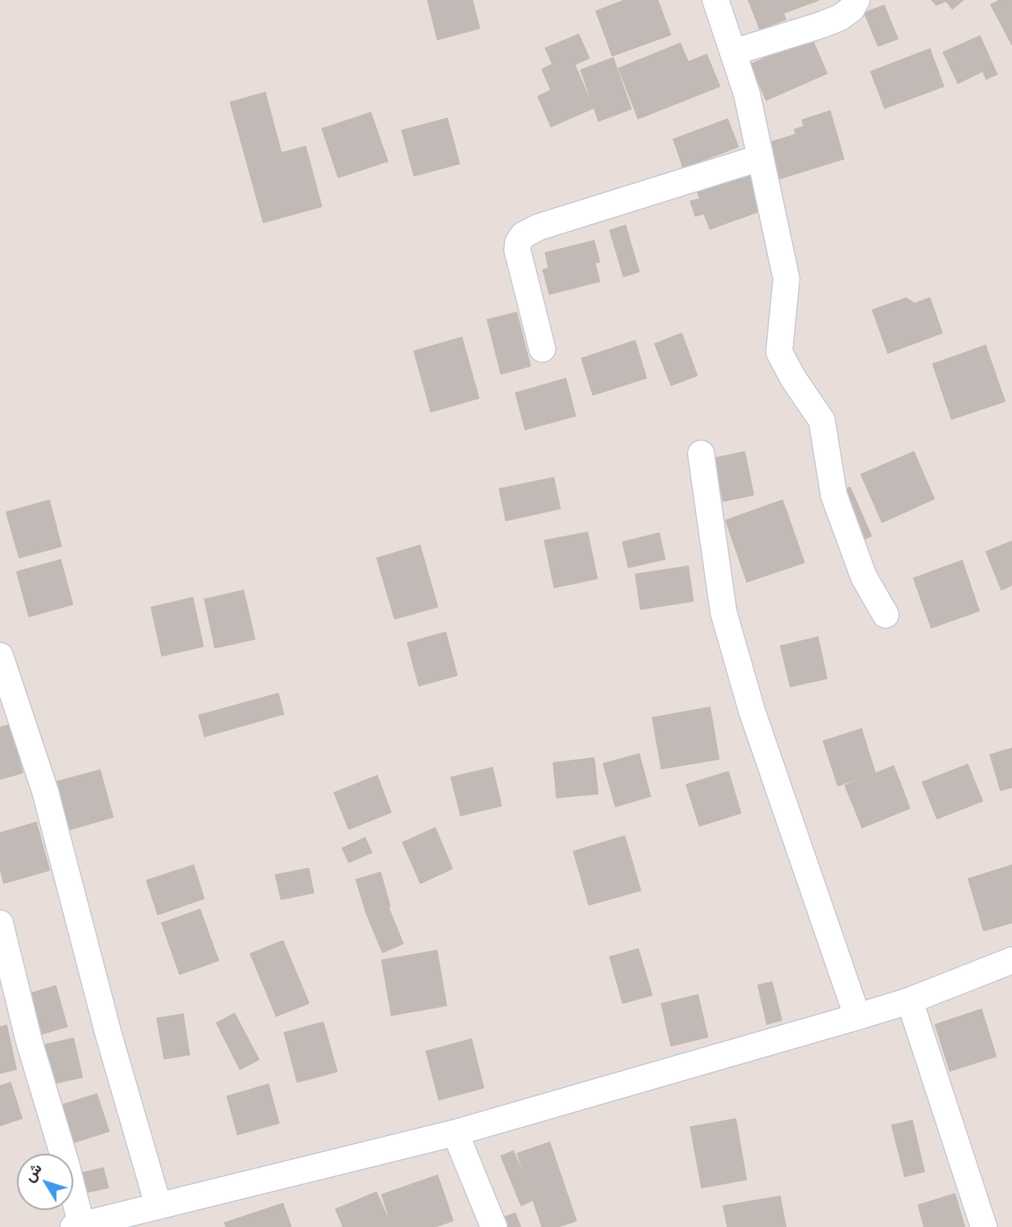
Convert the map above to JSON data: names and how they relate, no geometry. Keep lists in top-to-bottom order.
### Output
{
  "north": "top left"
}
